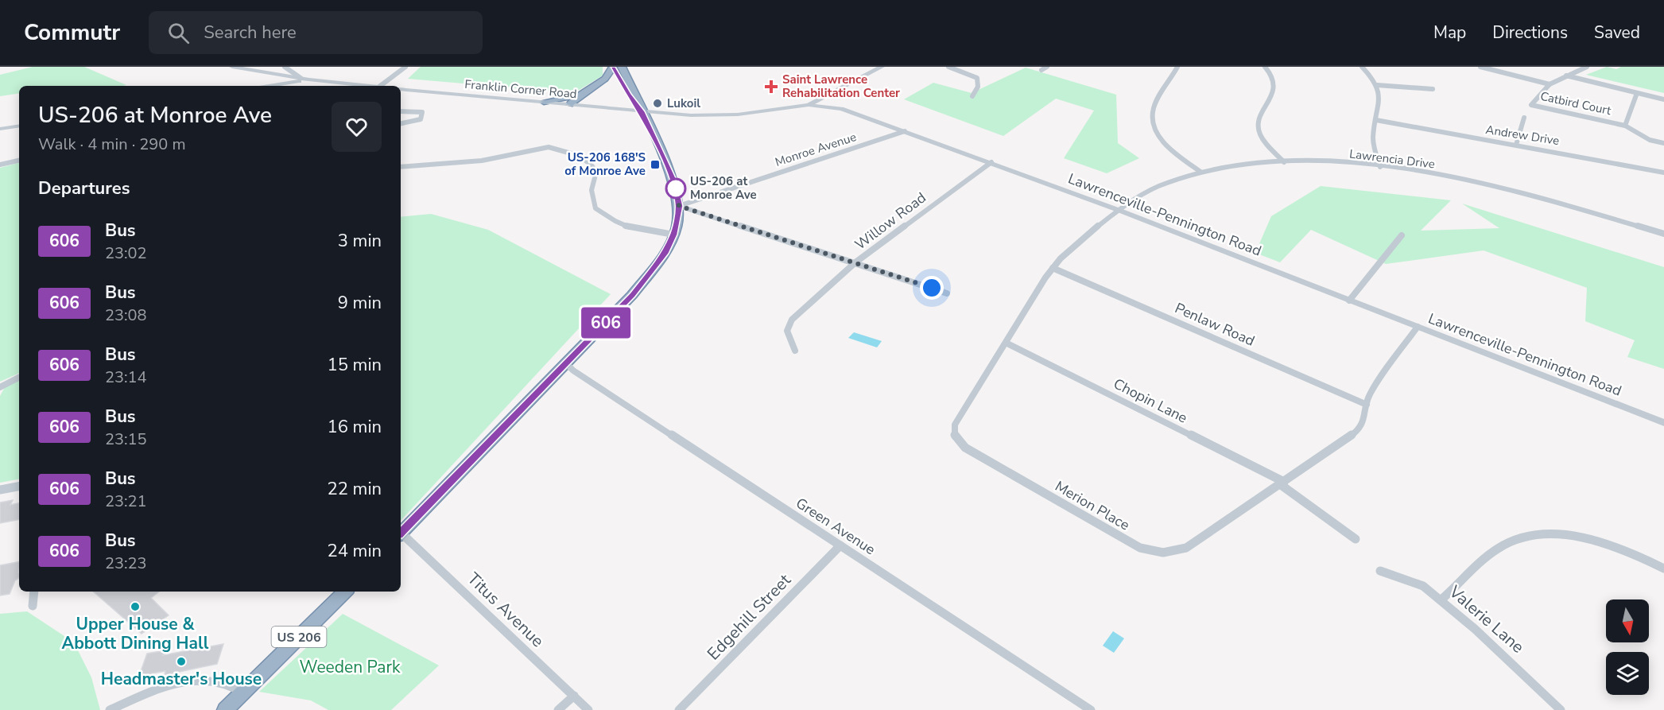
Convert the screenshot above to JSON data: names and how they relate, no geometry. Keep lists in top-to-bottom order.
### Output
{
  "streets": {
    "highway": ["US 206"],
    "street": [
      "Franklin Corner Road",
      "Catbird Court",
      "Andrew Drive",
      "Monroe Avenue",
      "Lawrencia Drive",
      "Lawrenceville-Pennington Road",
      "Willow Road",
      "Penlaw Road",
      "Chopin Lane",
      "Merion Place",
      "Green Avenue",
      "Titus Avenue",
      "Edgehill Street",
      "Valerie Lane"
    ]
  },
  "crossings": [
    ["Franklin Corner Road", "Lawrenceville-Pennington Road"],
    ["Monroe Avenue", "Lawrenceville-Pennington Road"],
    ["Lawrencia Drive", "Lawrenceville-Pennington Road"],
    ["Lawrencia Drive", "Merion Place"],
    ["Lawrenceville-Pennington Road", "Willow Road"],
    ["Lawrenceville-Pennington Road", "Merion Place"],
    ["Penlaw Road", "Merion Place"],
    ["Chopin Lane", "Merion Place"],
    ["Green Avenue", "Edgehill Street"]
  ],
  "parks": ["Weeden Park"],
  "places": {
    "health": ["Saint Lawrence Rehabilitation Center"],
    "other": [
      "Lukoil",
      "US-206 at Monroe Ave",
      "Upper House & Abbott Dining Hall",
      "Headmaster's House"
    ],
    "transit": ["US-206 168'S of Monroe Ave"]
  },
  "lines": ["bus line 606"],
  "north": "bottom",
  "page": {
    "header": "Commutr",
    "search": "Search here",
    "nav": ["Map", "Directions", "Saved"],
    "on_map": "606",
    "heading": [
      ["US-206 at Monroe Ave", "Walk · 4 min · 290 m"],
      "Departures"
    ],
    "list": [
      {
        "mark": "606",
        "name": "Bus",
        "note": "23:02",
        "value": "3 min"
      },
      {
        "mark": "606",
        "name": "Bus",
        "note": "23:08",
        "value": "9 min"
      },
      {
        "mark": "606",
        "name": "Bus",
        "note": "23:14",
        "value": "15 min"
      },
      {
        "mark": "606",
        "name": "Bus",
        "note": "23:15",
        "value": "16 min"
      },
      {
        "mark": "606",
        "name": "Bus",
        "note": "23:21",
        "value": "22 min"
      },
      {
        "mark": "606",
        "name": "Bus",
        "note": "23:23",
        "value": "24 min"
      }
    ]
  }
}
